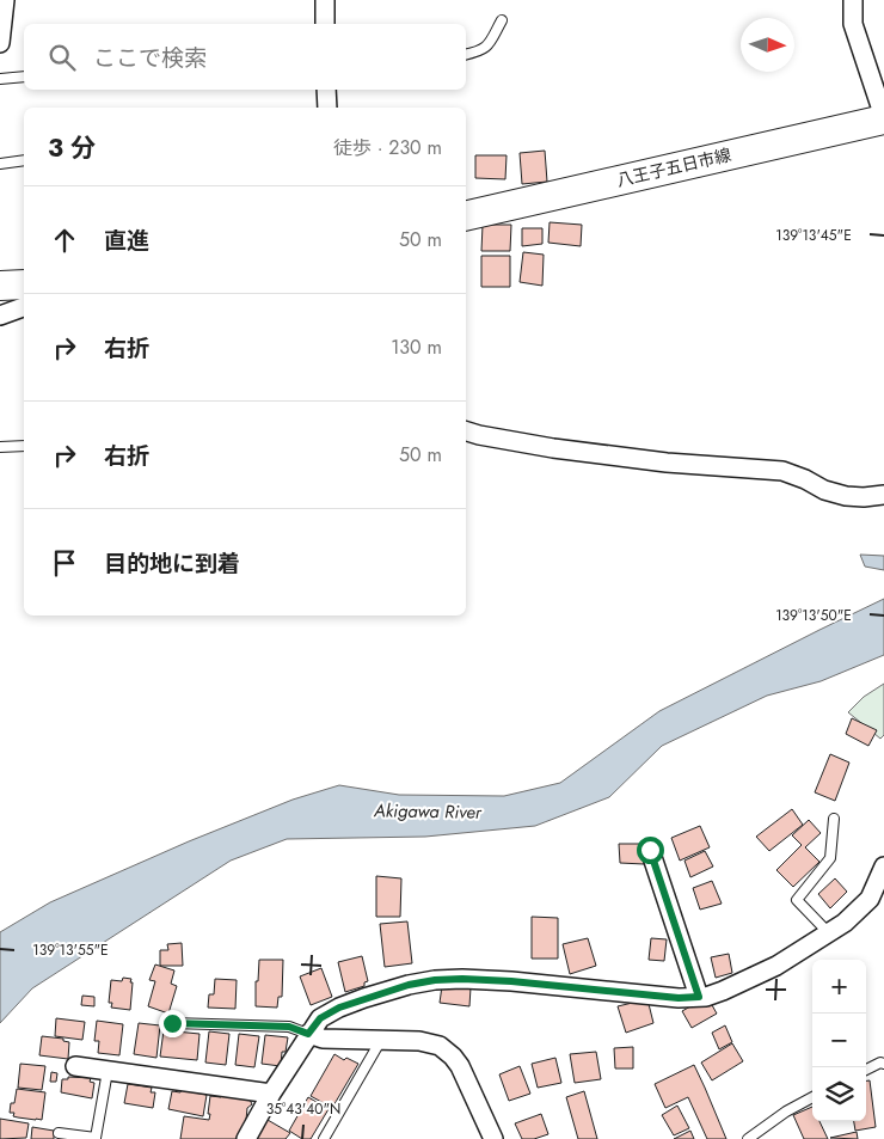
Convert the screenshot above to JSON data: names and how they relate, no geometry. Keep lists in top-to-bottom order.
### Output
{
  "streets": {
    "main road": ["八王子五日市線"]
  },
  "water": ["Akigawa River"],
  "north": "right",
  "page": {
    "search": "ここで検索",
    "heading": ["3 分", "徒歩 · 230 m"],
    "list": [
      ["直進", "50 m"],
      ["右折", "130 m"],
      ["右折", "50 m"],
      "目的地に到着"
    ],
    "map_buttons": ["+", "−"]
  },
  "coordinates": [
    "139°13'45\"E",
    "139°13'50\"E",
    "139°13'55\"E",
    "35°43'40\"N"
  ]
}
